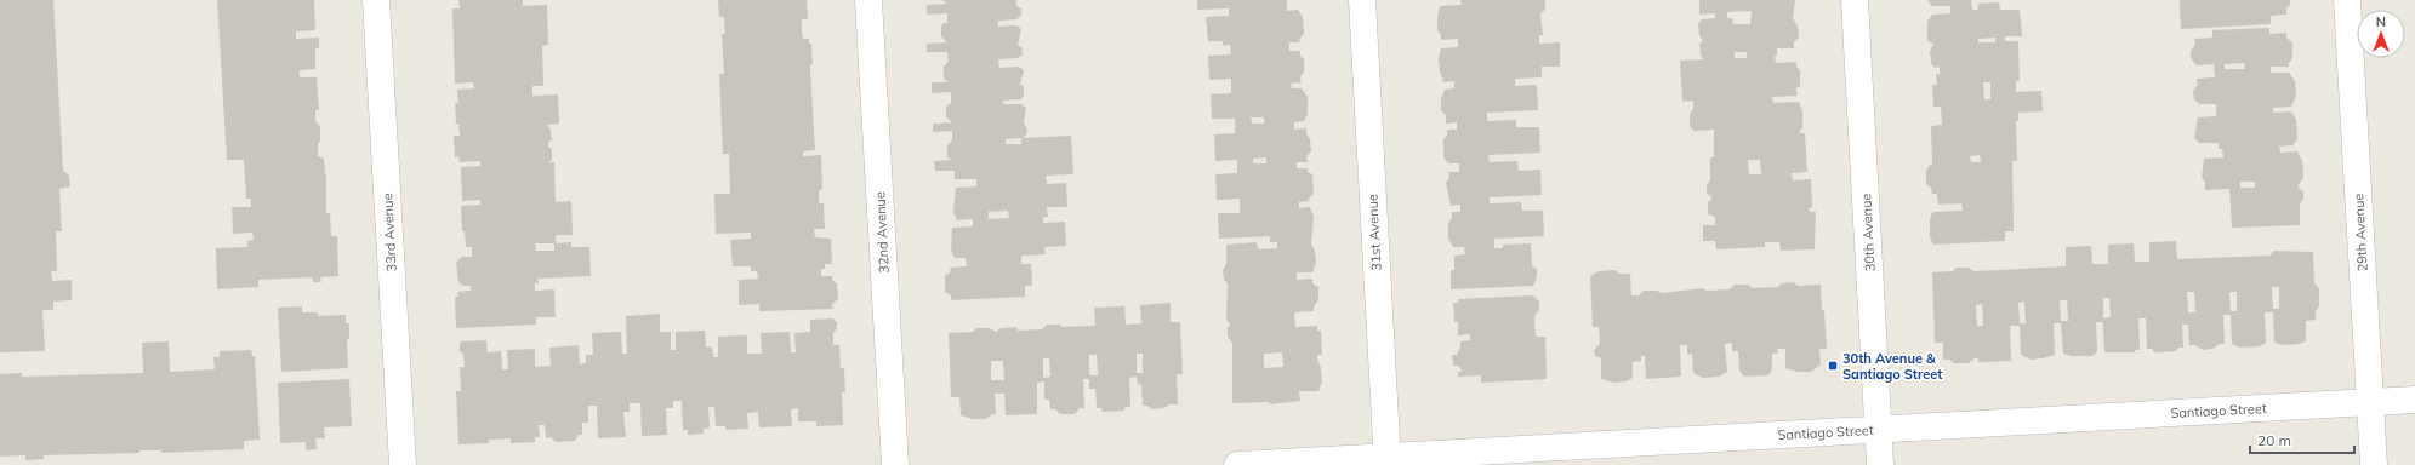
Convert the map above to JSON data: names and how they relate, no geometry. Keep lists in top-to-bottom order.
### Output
{
  "streets": {
    "street": [
      "33rd Avenue",
      "32nd Avenue",
      "31st Avenue",
      "30th Avenue",
      "29th Avenue",
      "Santiago Street"
    ]
  },
  "crossings": [
    ["31st Avenue", "Santiago Street"],
    ["30th Avenue", "Santiago Street"],
    ["29th Avenue", "Santiago Street"]
  ],
  "places": {
    "transit": ["30th Avenue & Santiago Street"]
  },
  "scale_bar": "20 m",
  "north": "top"
}
